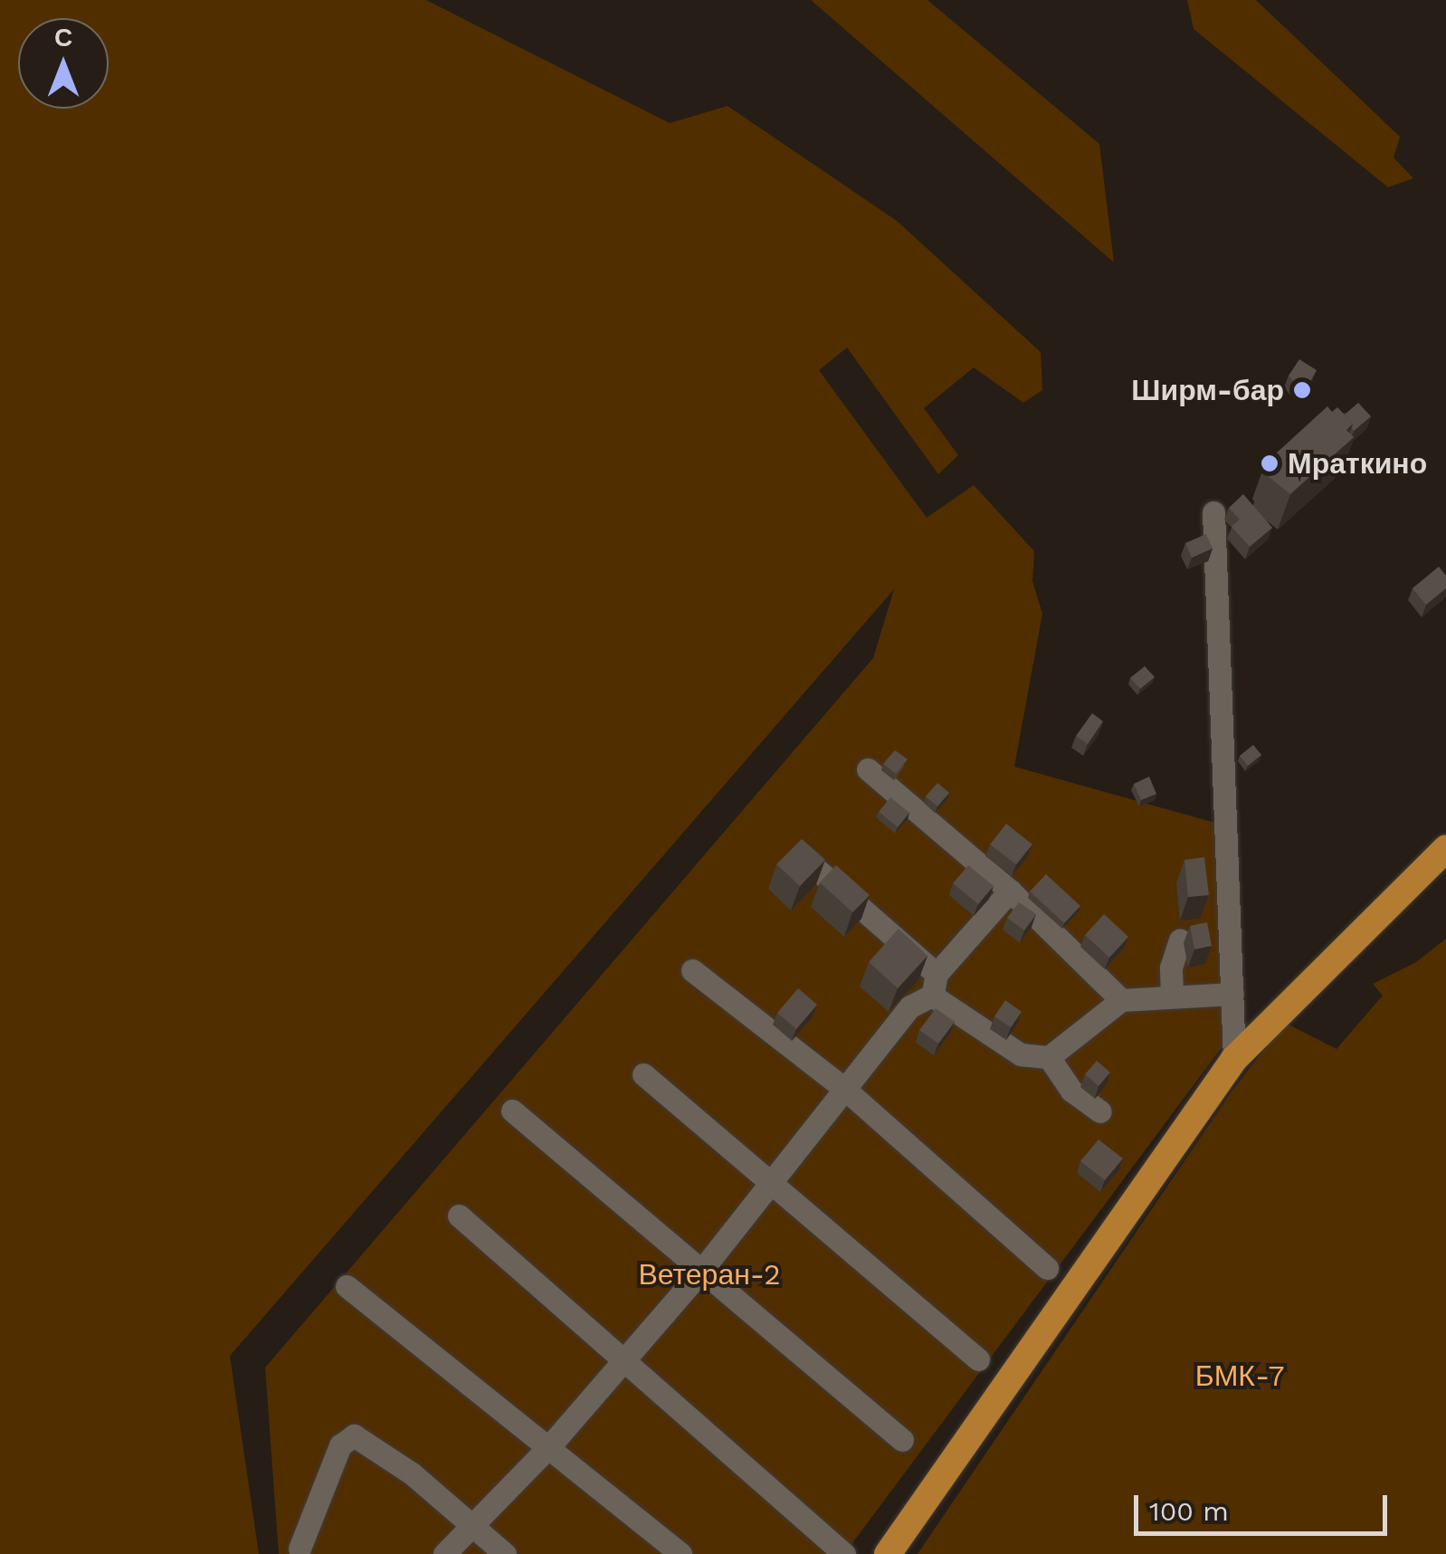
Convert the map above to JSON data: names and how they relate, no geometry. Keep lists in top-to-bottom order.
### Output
{
  "parks": ["Ветеран-2", "БМК-7"],
  "places": ["Ширм-бар", "Мраткино"],
  "scale_bar": "100 m",
  "north": "top"
}
